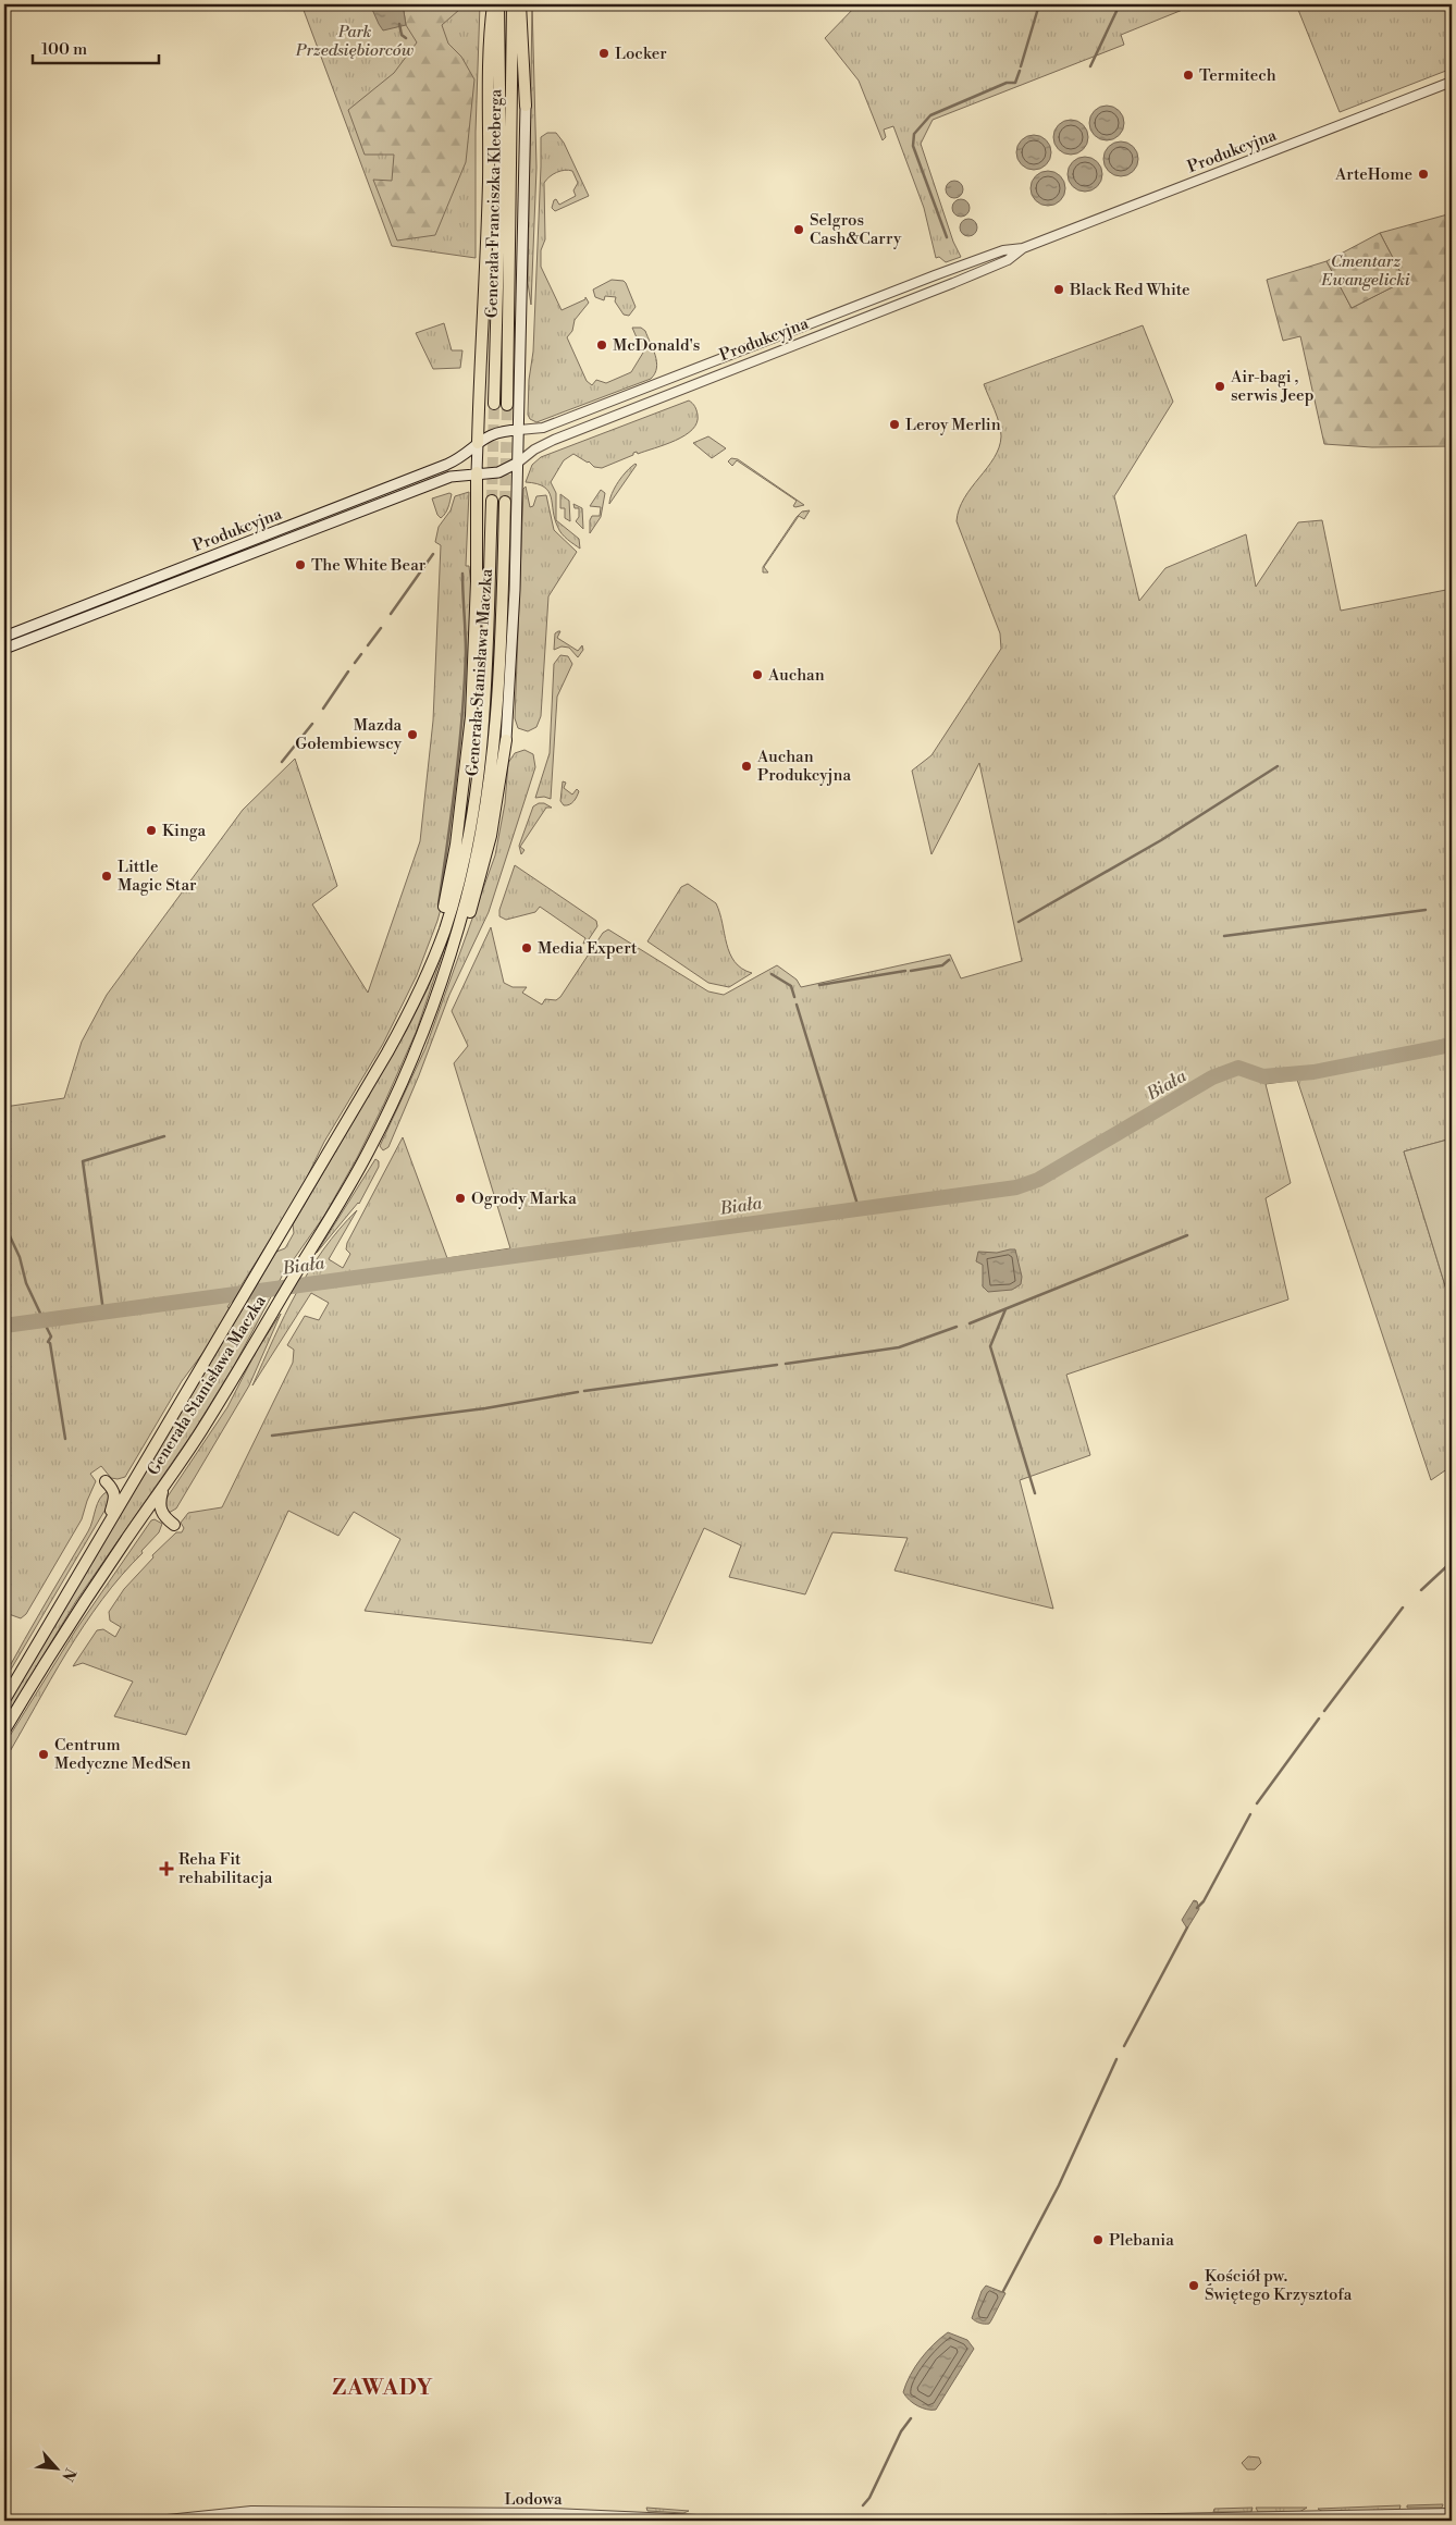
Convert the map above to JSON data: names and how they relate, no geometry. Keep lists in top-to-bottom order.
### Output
{
  "streets": {
    "highway": ["Generała Franciszka Kleeberga", "Generała Stanisława Maczka"],
    "main road": ["Produkcyjna"],
    "street": ["Lodowa"]
  },
  "districts": ["ZAWADY"],
  "water": ["Biała"],
  "parks": ["Park Przedsiębiorców", "Cmentarz Ewangelicki"],
  "places": {
    "other": [
      "Locker",
      "Termitech",
      "ArteHome",
      "Selgros Cash&Carry",
      "Black Red White",
      "McDonald's",
      "Air-bagi , serwis Jeep",
      "Leroy Merlin",
      "The White Bear",
      "Auchan",
      "Mazda Gołembiewscy",
      "Auchan Produkcyjna",
      "Kinga",
      "Little Magic Star",
      "Media Expert",
      "Ogrody Marka",
      "Centrum Medyczne MedSen",
      "Plebania",
      "Kościół pw. Świętego Krzysztofa"
    ],
    "health": ["Reha Fit rehabilitacja"]
  },
  "scale_bar": "100 m",
  "north": "bottom right"
}
